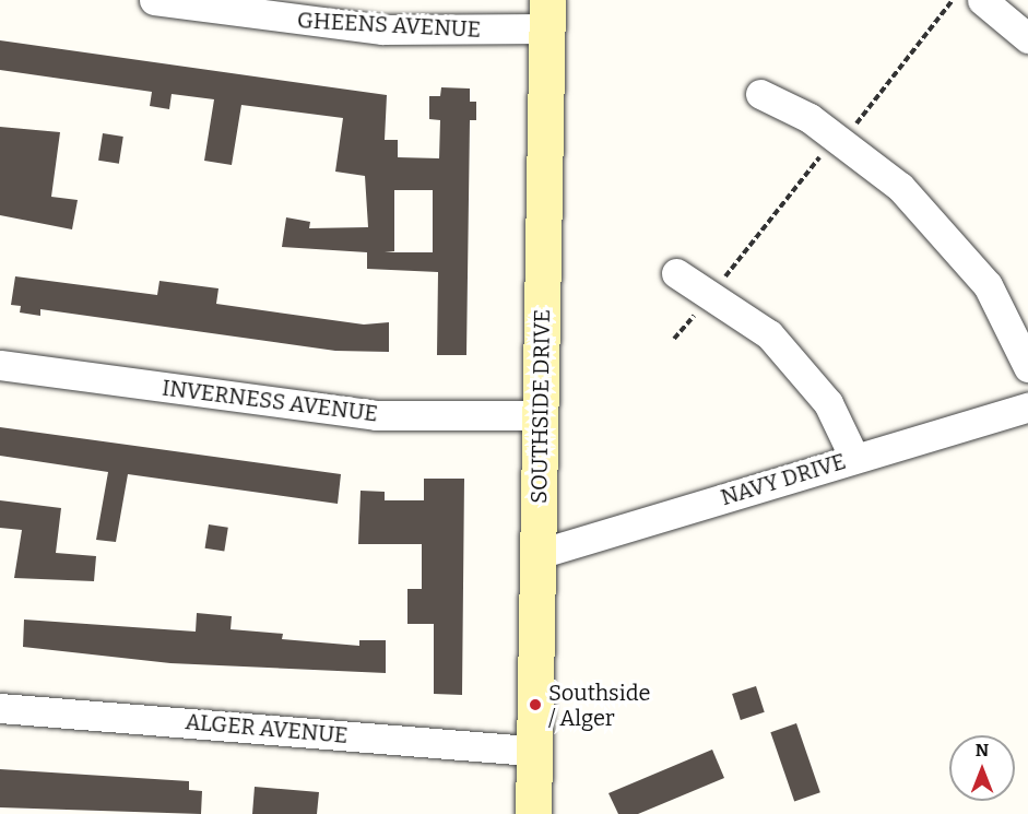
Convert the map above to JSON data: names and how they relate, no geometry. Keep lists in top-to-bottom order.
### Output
{
  "streets": {
    "main road": ["SOUTHSIDE DRIVE"],
    "street": [
      "GHEENS AVENUE",
      "INVERNESS AVENUE",
      "NAVY DRIVE",
      "ALGER AVENUE"
    ]
  },
  "crossings": [
    ["GHEENS AVENUE", "SOUTHSIDE DRIVE"],
    ["INVERNESS AVENUE", "SOUTHSIDE DRIVE"],
    ["SOUTHSIDE DRIVE", "NAVY DRIVE"],
    ["SOUTHSIDE DRIVE", "ALGER AVENUE"]
  ],
  "places": ["Southside / Alger"],
  "north": "top"
}
